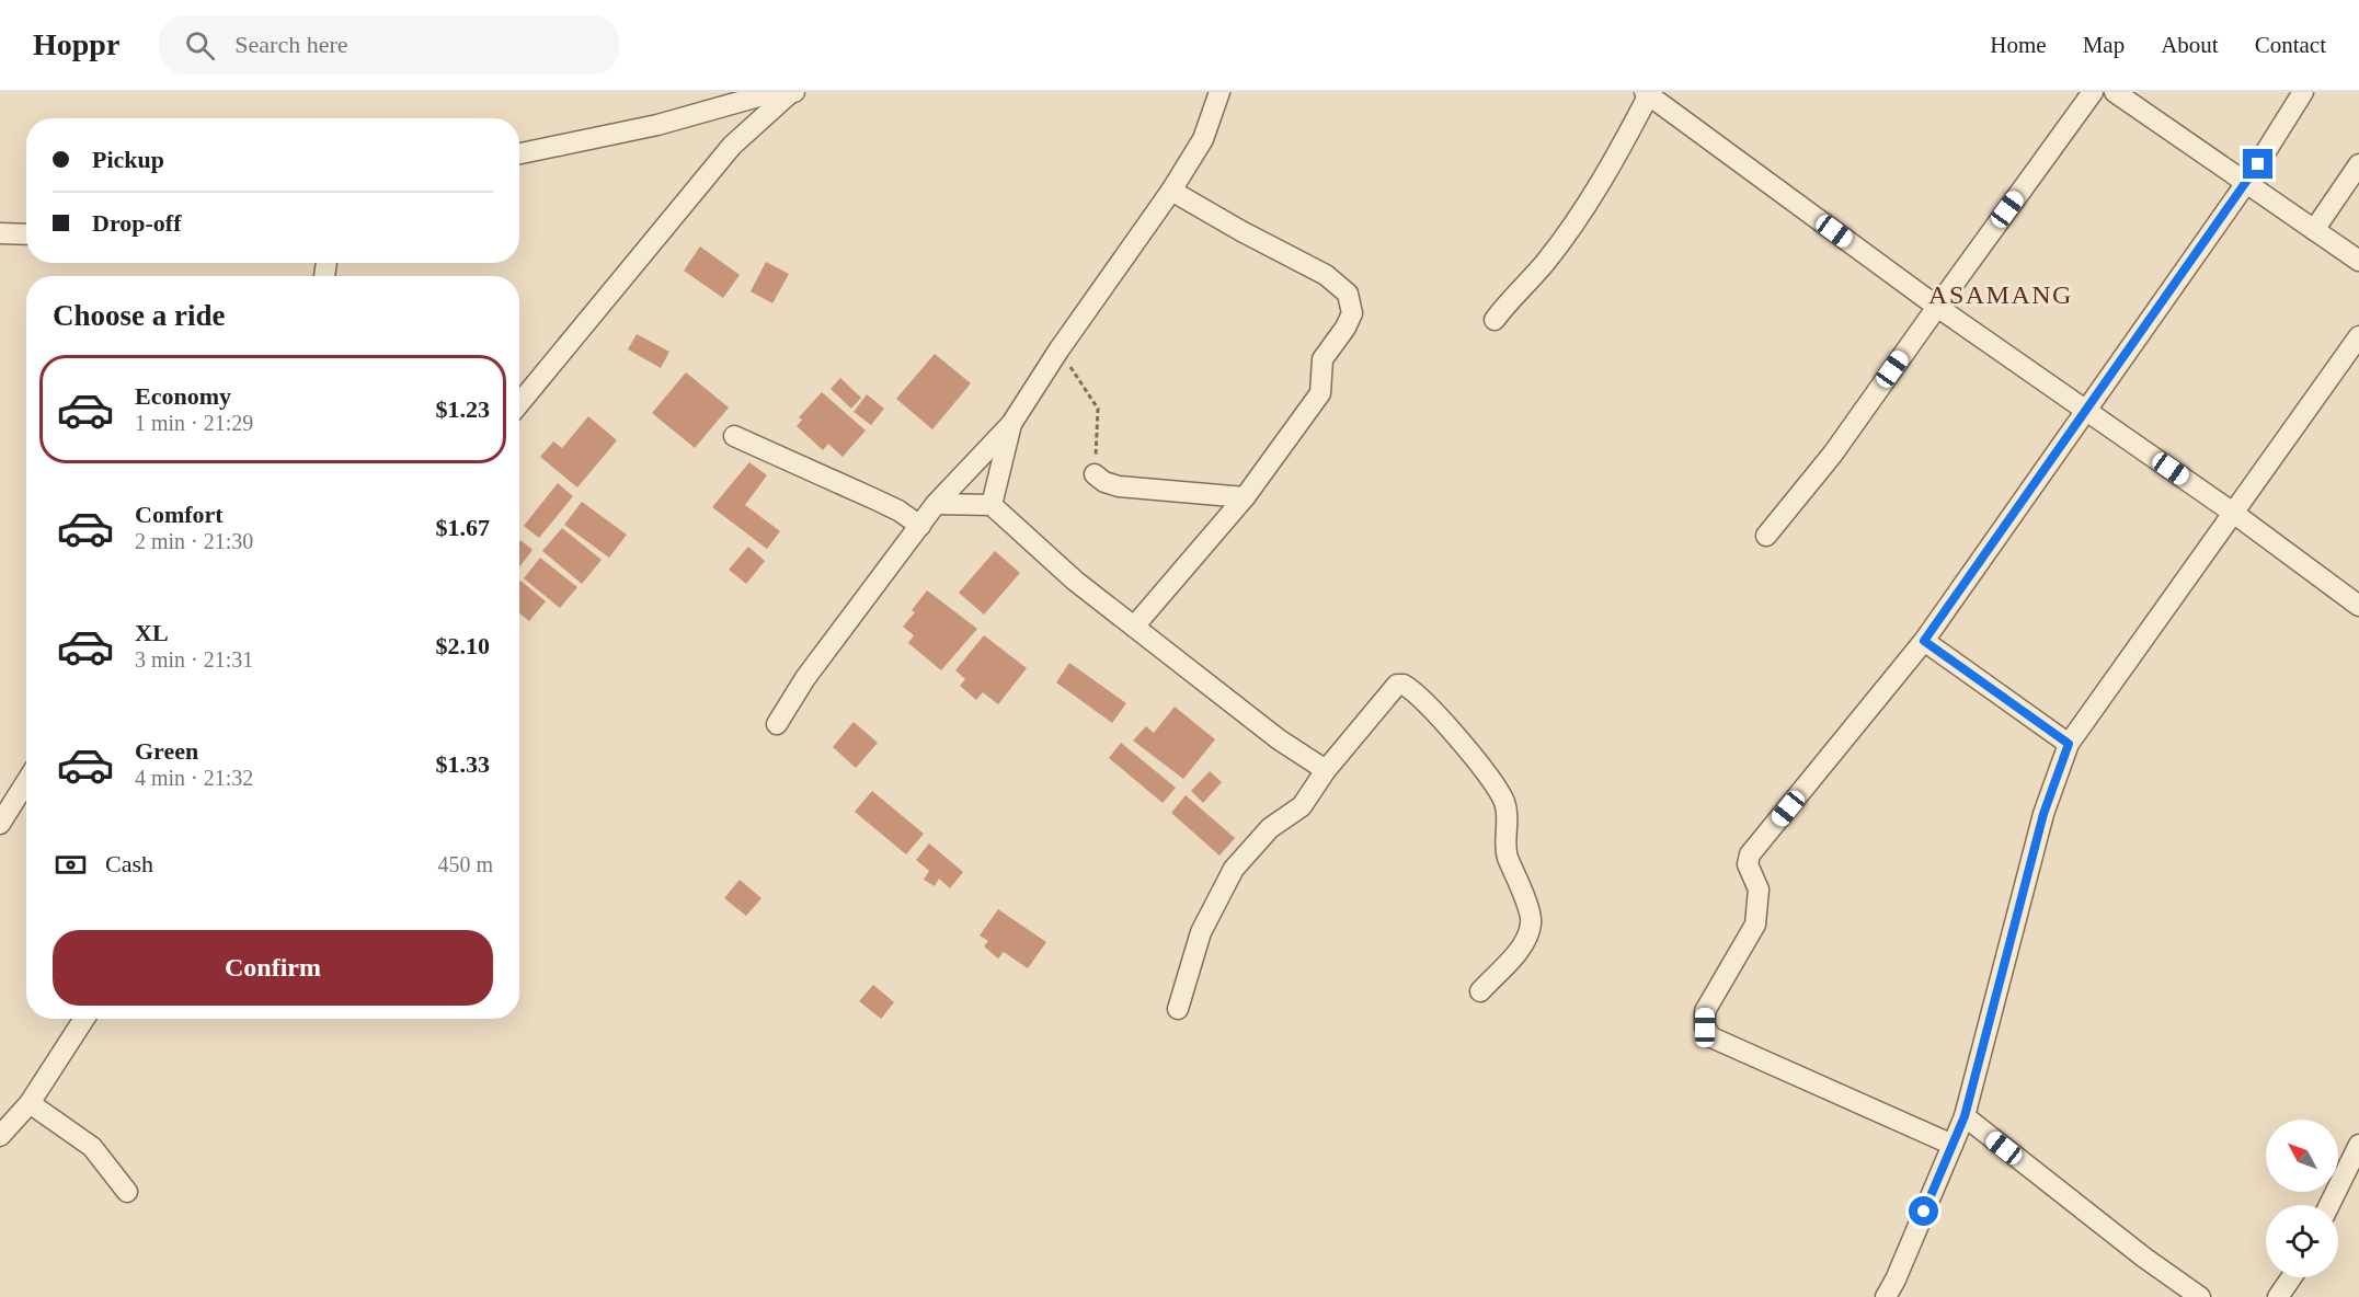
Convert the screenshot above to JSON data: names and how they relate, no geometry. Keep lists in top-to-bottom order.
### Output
{
  "districts": ["ASAMANG"],
  "north": "top left",
  "page": {
    "header": "Hoppr",
    "search": "Search here",
    "nav": [
      "Home",
      "Map",
      "About",
      "Contact"
    ],
    "banner": ["Pickup", "Drop-off"],
    "heading": "Choose a ride",
    "list": [
      {
        "name": "Economy",
        "note": "1 min · 21:29",
        "value": "$1.23"
      },
      {
        "name": "Comfort",
        "note": "2 min · 21:30",
        "value": "$1.67"
      },
      {
        "name": "XL",
        "note": "3 min · 21:31",
        "value": "$2.10"
      },
      {
        "name": "Green",
        "note": "4 min · 21:32",
        "value": "$1.33"
      }
    ],
    "pay": ["Cash", "450 m"],
    "buttons": "Confirm"
  }
}
